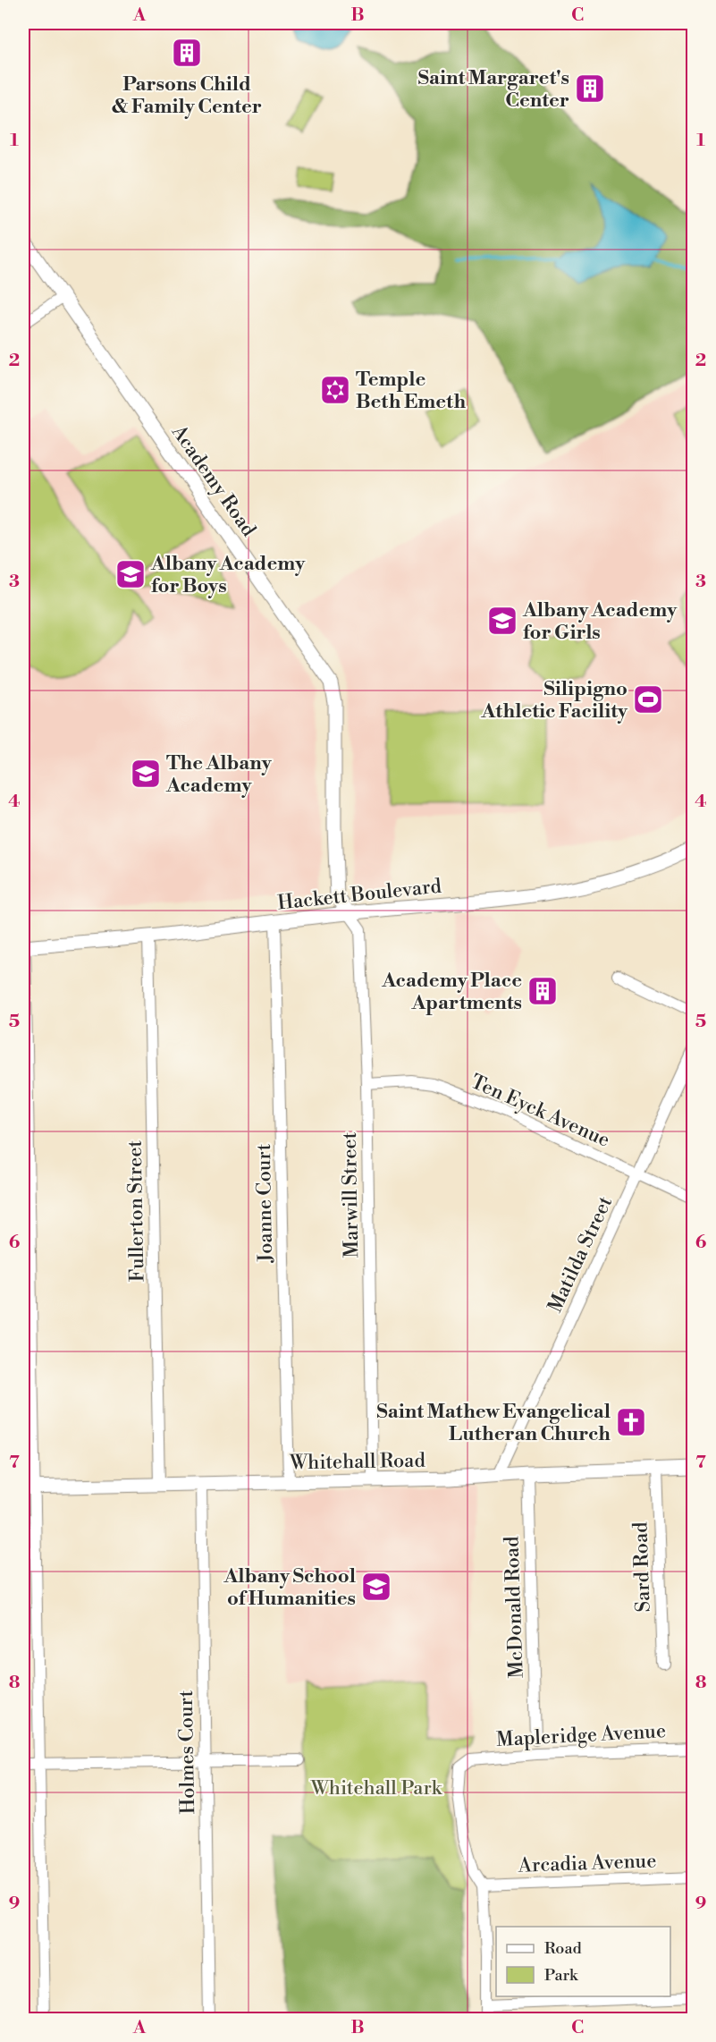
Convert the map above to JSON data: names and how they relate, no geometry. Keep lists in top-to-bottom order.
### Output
{
  "streets": {
    "street": [
      "Academy Road",
      "Hackett Boulevard",
      "Ten Eyck Avenue",
      "Marwill Street",
      "Joanne Court",
      "Fullerton Street",
      "Matilda Street",
      "Whitehall Road",
      "Sard Road",
      "McDonald Road",
      "Mapleridge Avenue",
      "Holmes Court",
      "Arcadia Avenue"
    ]
  },
  "crossings": [
    ["Academy Road", "Hackett Boulevard"],
    ["Academy Road", "Marwill Street"],
    ["Hackett Boulevard", "Marwill Street"],
    ["Hackett Boulevard", "Joanne Court"],
    ["Hackett Boulevard", "Fullerton Street"],
    ["Ten Eyck Avenue", "Marwill Street"],
    ["Ten Eyck Avenue", "Matilda Street"],
    ["Marwill Street", "Whitehall Road"],
    ["Joanne Court", "Whitehall Road"],
    ["Fullerton Street", "Whitehall Road"],
    ["Matilda Street", "Whitehall Road"],
    ["Whitehall Road", "Sard Road"],
    ["Whitehall Road", "McDonald Road"],
    ["Whitehall Road", "Holmes Court"],
    ["Mapleridge Avenue", "Arcadia Avenue"]
  ],
  "parks": ["Whitehall Park"],
  "places": {
    "building": ["Parsons Child & Family Center", "Saint Margaret's Center", "Academy Place Apartments"],
    "synagogue": ["Temple Beth Emeth"],
    "school or university": [
      "Albany Academy for Boys",
      "Albany Academy for Girls",
      "The Albany Academy",
      "Albany School of Humanities"
    ],
    "sports": ["Silipigno Athletic Facility"],
    "church": ["Saint Mathew Evangelical Lutheran Church"]
  },
  "legend": ["Road", "Park"],
  "grid": {
    "columns": ["A", "B", "C"],
    "rows": [
      "1",
      "2",
      "3",
      "4",
      "5",
      "6",
      "7",
      "8",
      "9"
    ]
  }
}
